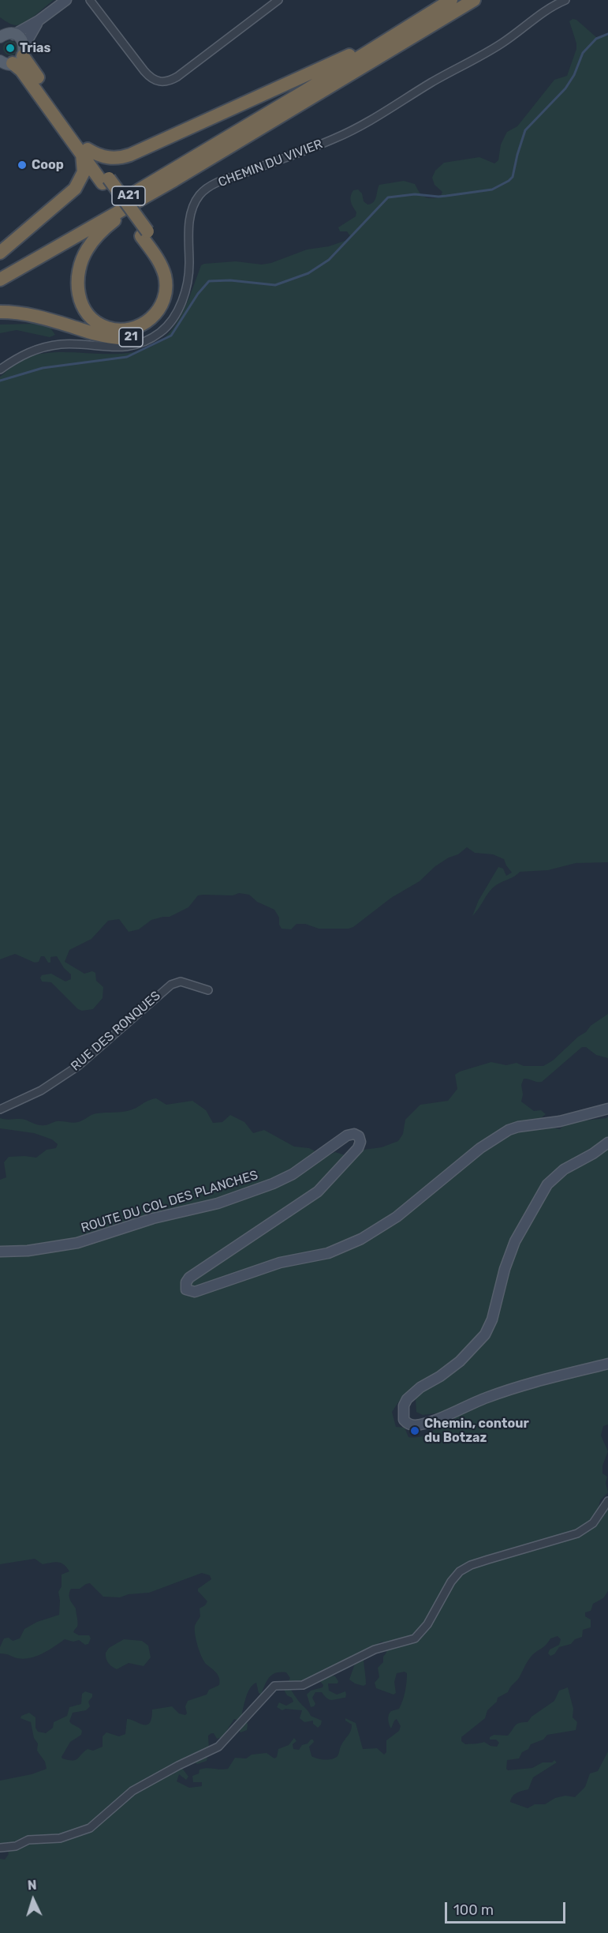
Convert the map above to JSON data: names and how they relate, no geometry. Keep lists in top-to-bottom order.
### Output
{
  "streets": {
    "highway": ["A21", "21"],
    "street": ["CHEMIN DU VIVIER", "RUE DES RONQUES", "ROUTE DU COL DES PLANCHES"]
  },
  "places": ["Trias", "Coop", "Chemin, contour du Botzaz"],
  "scale_bar": "100 m",
  "north": "top"
}
